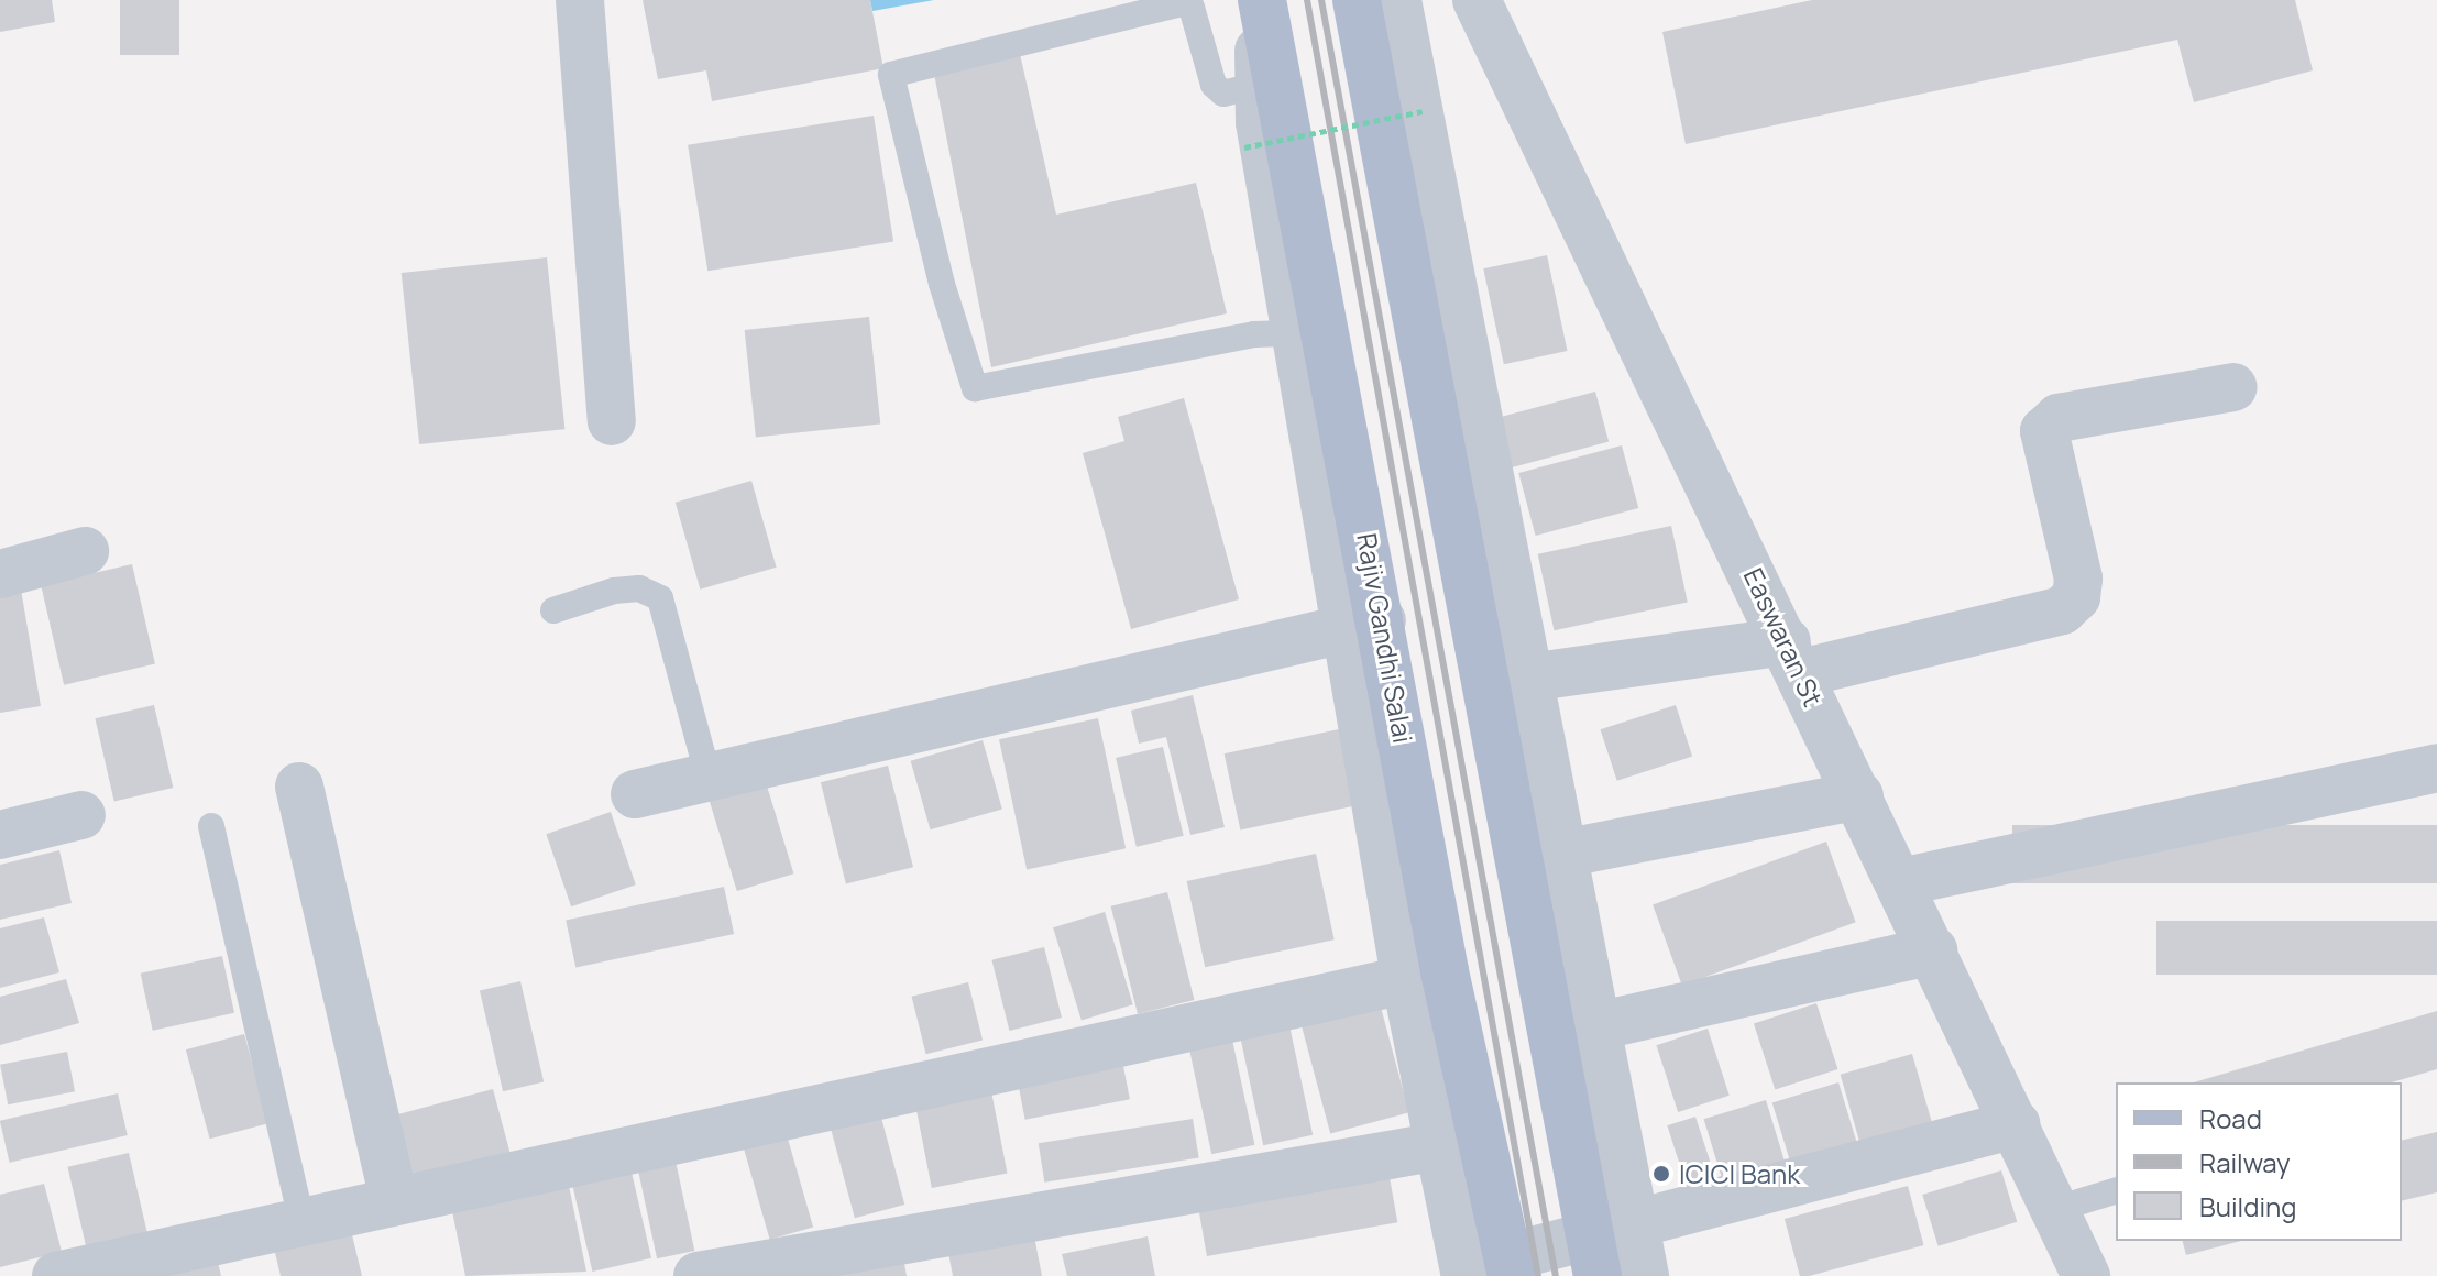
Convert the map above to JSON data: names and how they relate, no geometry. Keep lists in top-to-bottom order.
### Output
{
  "streets": {
    "main road": ["Rajiv Gandhi Salai"],
    "street": ["Easwaran St"]
  },
  "places": ["ICICI Bank"],
  "legend": ["Road", "Railway", "Building"]
}
